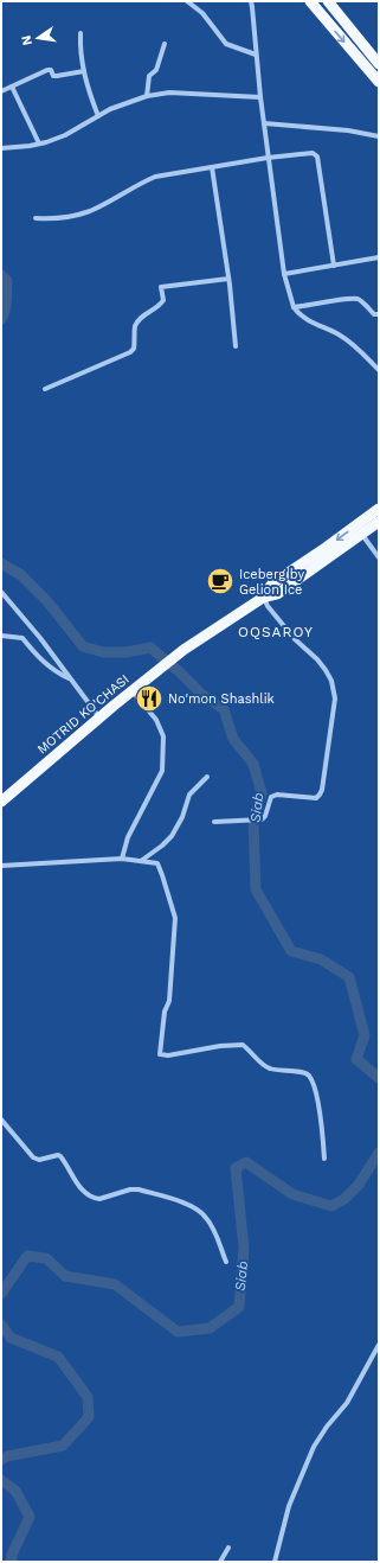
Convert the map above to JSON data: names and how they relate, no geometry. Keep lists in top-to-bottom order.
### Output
{
  "streets": {
    "main road": ["MOTRID KO'CHASI"]
  },
  "districts": ["OQSAROY"],
  "water": ["Siab"],
  "places": {
    "cafe": ["Iceberg by Gelion Ice"],
    "restaurant": ["No'mon Shashlik"]
  },
  "north": "left"
}
